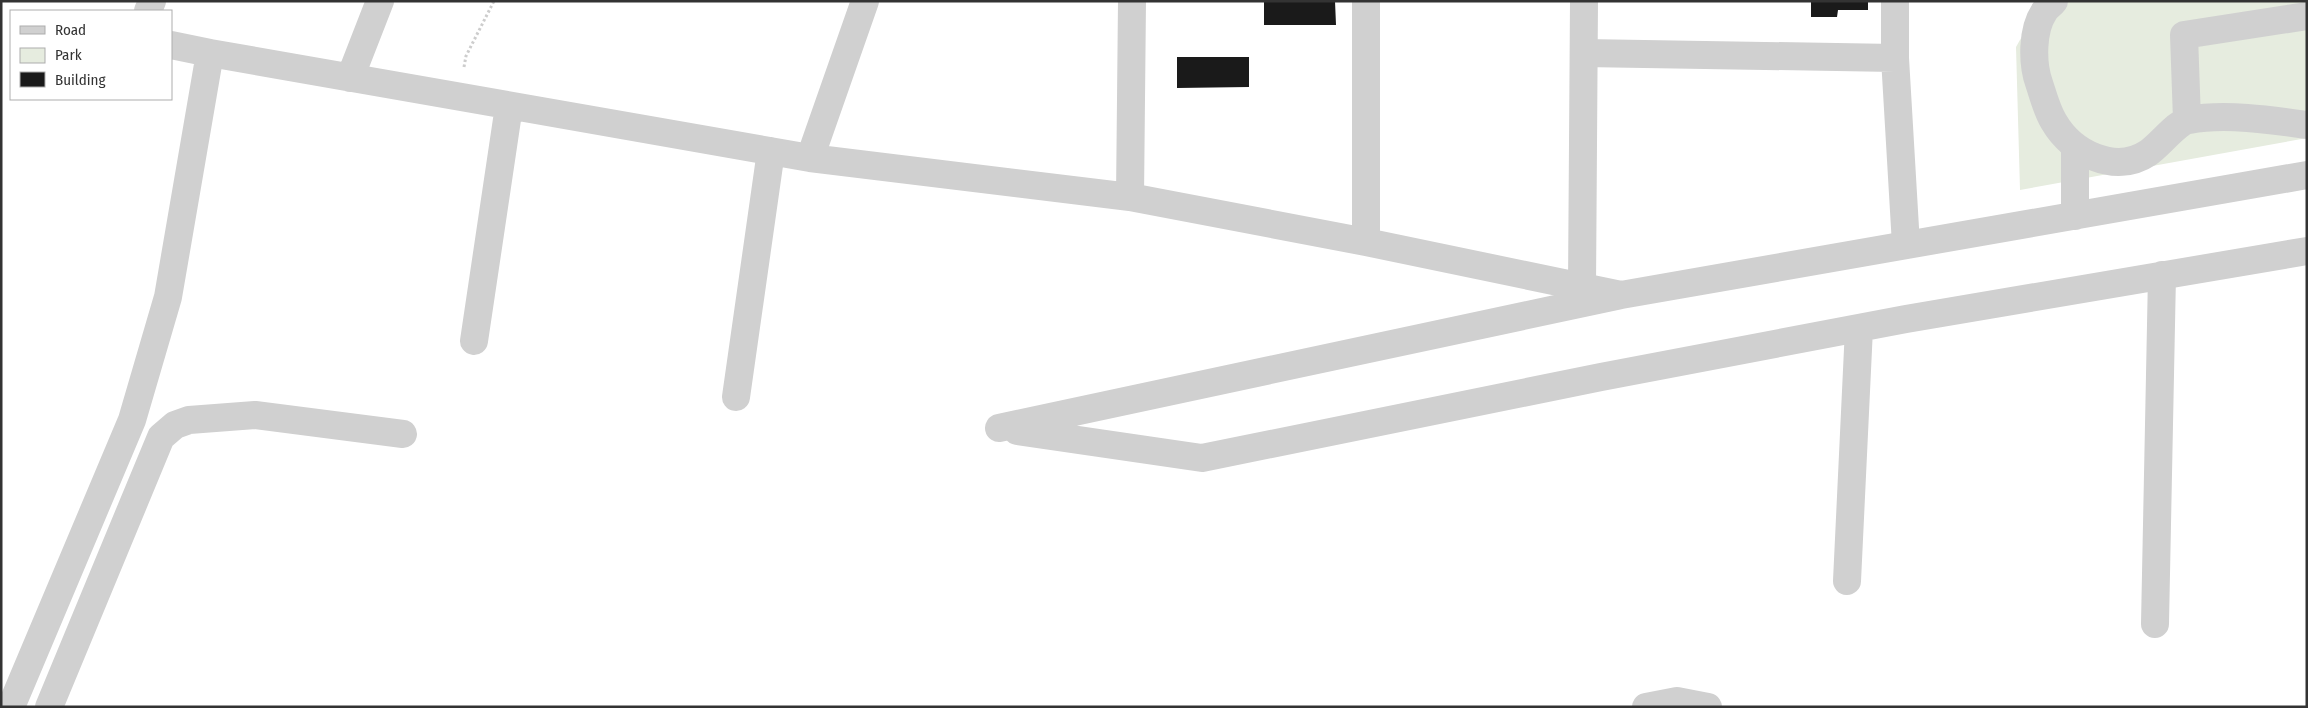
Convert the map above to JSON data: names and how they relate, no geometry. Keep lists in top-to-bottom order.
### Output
{
  "legend": ["Road", "Park", "Building"]
}
